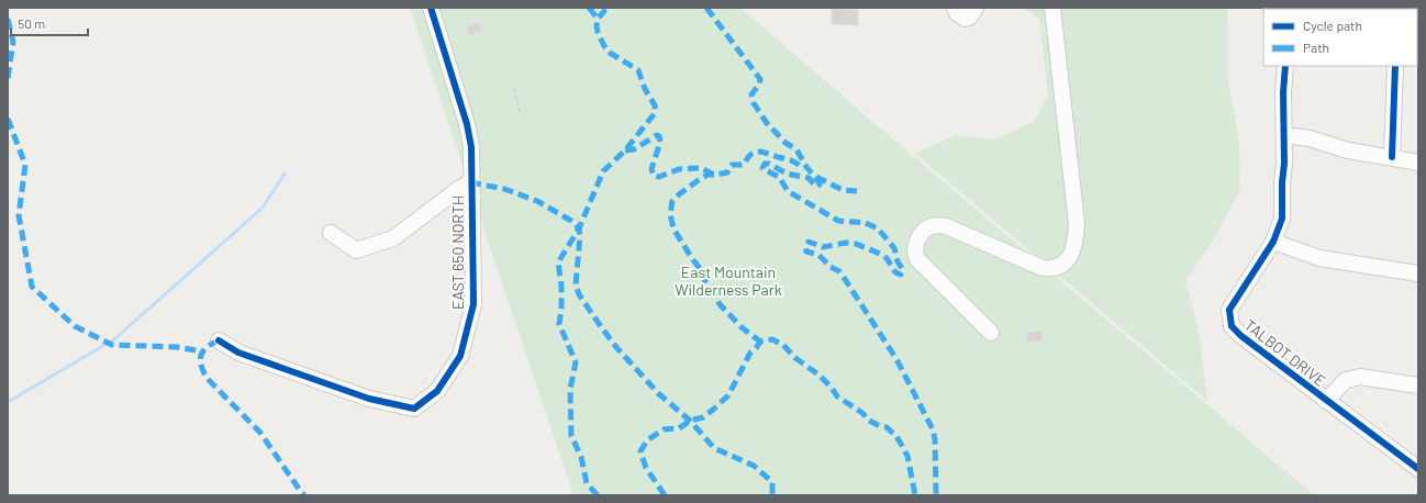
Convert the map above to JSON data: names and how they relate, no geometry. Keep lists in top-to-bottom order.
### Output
{
  "streets": {
    "street": ["EAST 650 NORTH", "TALBOT DRIVE"]
  },
  "parks": ["East Mountain Wilderness Park"],
  "legend": ["Cycle path", "Path"],
  "scale_bar": "50 m"
}
